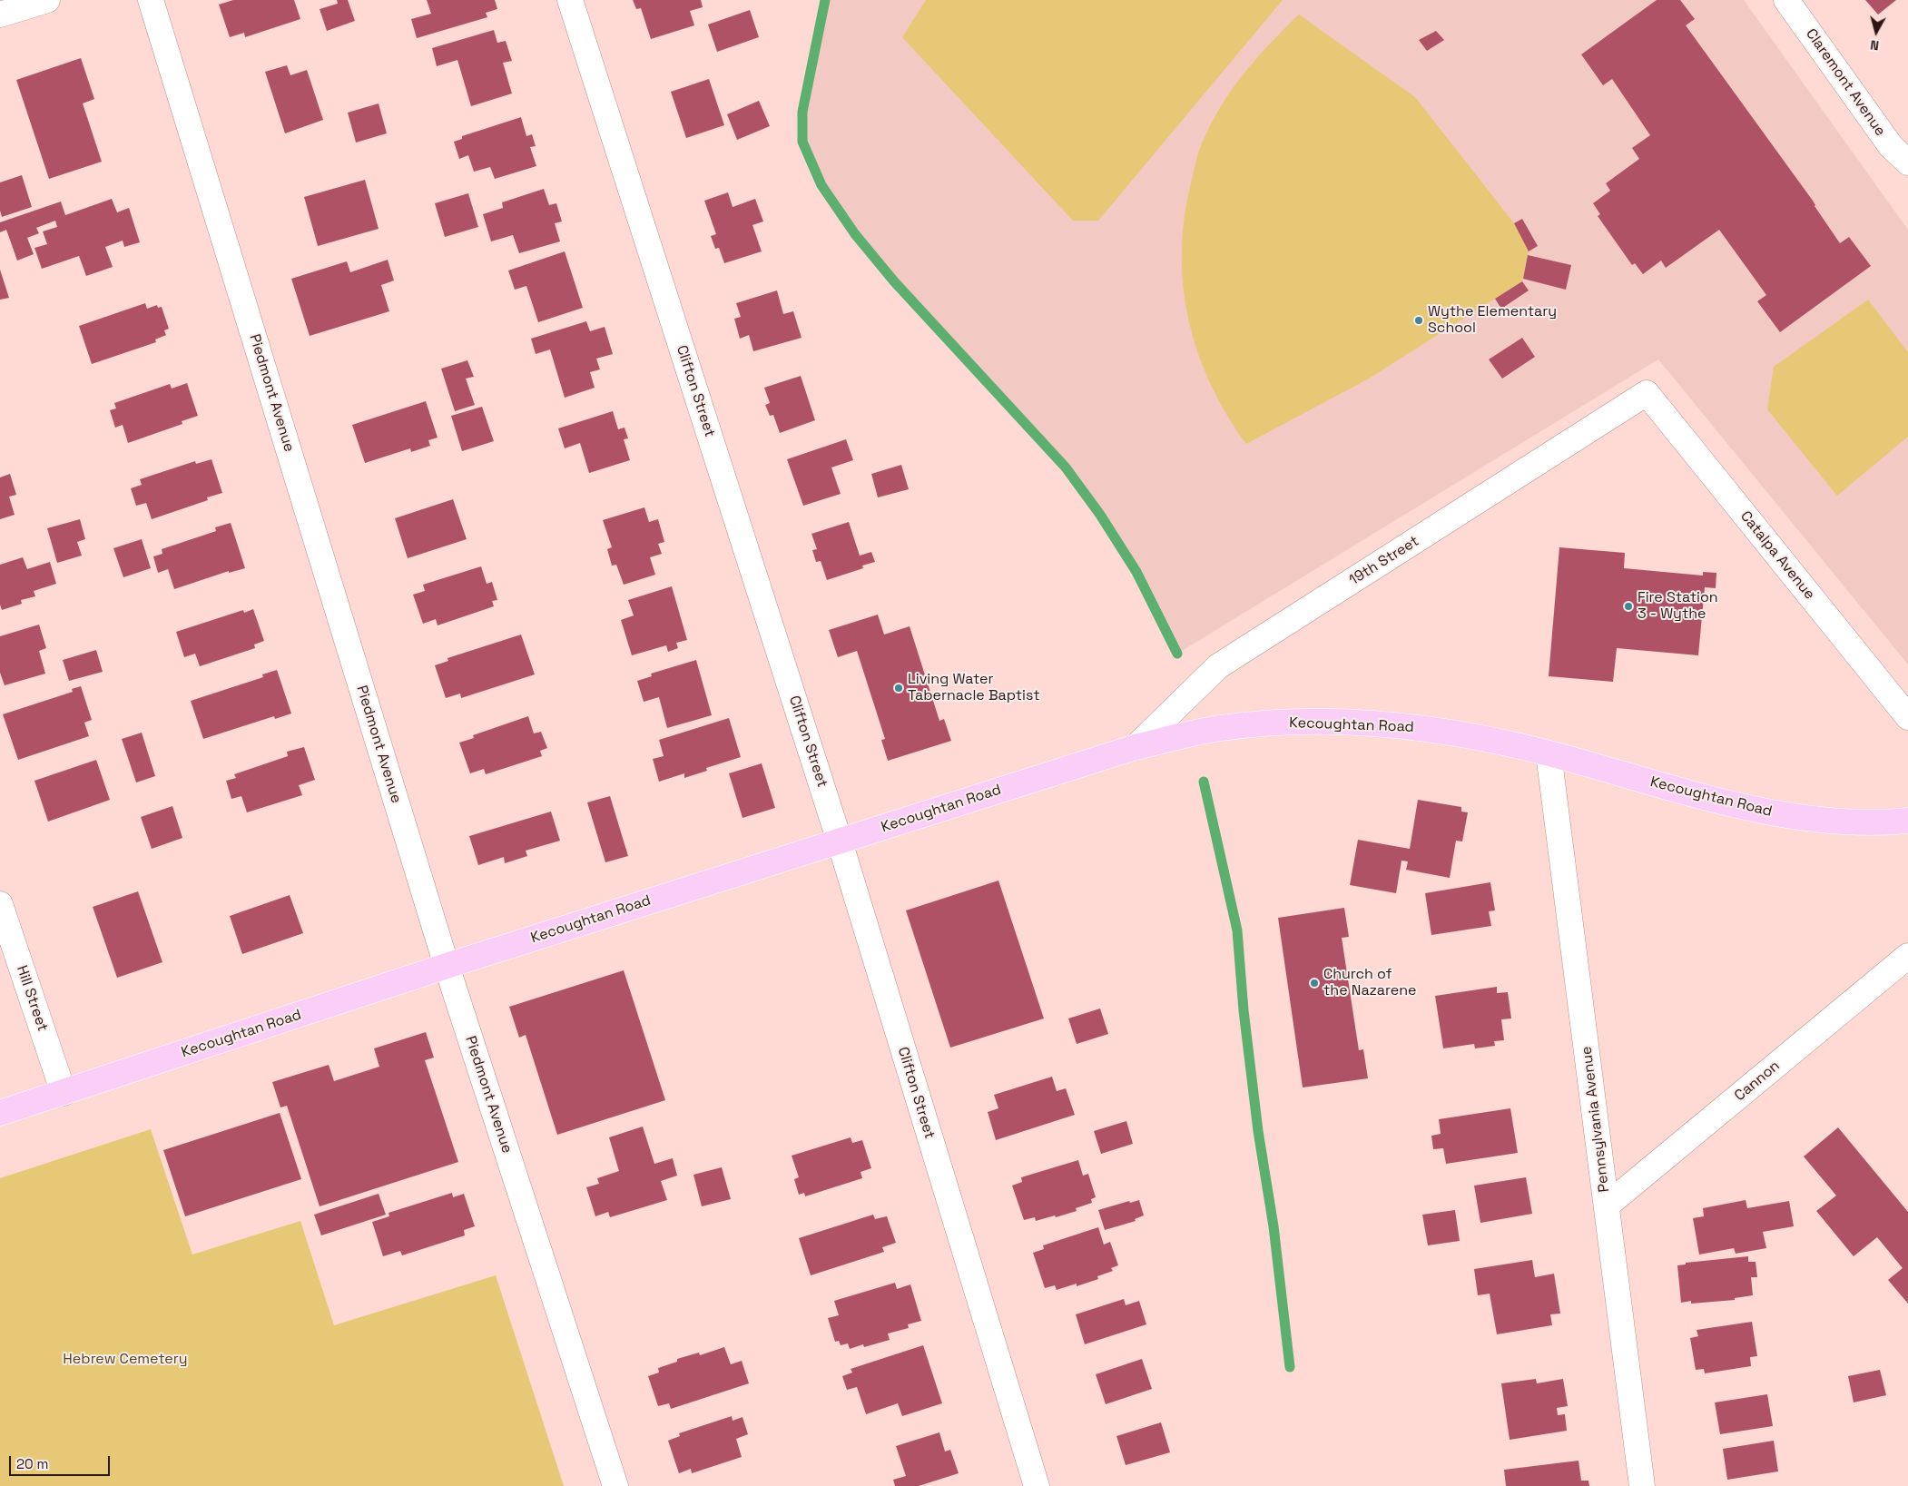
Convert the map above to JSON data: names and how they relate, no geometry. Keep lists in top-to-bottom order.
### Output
{
  "streets": {
    "main road": ["Kecoughtan Road"],
    "street": [
      "Claremont Avenue",
      "Clifton Street",
      "Piedmont Avenue",
      "Catalpa Avenue",
      "19th Street",
      "Hill Street",
      "Cannon",
      "Pennsylvania Avenue"
    ]
  },
  "crossings": [
    ["Clifton Street", "Kecoughtan Road"],
    ["Piedmont Avenue", "Kecoughtan Road"],
    ["Catalpa Avenue", "19th Street"],
    ["19th Street", "Kecoughtan Road"],
    ["Kecoughtan Road", "Hill Street"],
    ["Kecoughtan Road", "Pennsylvania Avenue"],
    ["Cannon", "Pennsylvania Avenue"]
  ],
  "parks": ["Hebrew Cemetery"],
  "places": [
    "Wythe Elementary School",
    "Fire Station 3 - Wythe",
    "Living Water Tabernacle Baptist",
    "Church of the Nazarene"
  ],
  "scale_bar": "20 m",
  "north": "bottom"
}
